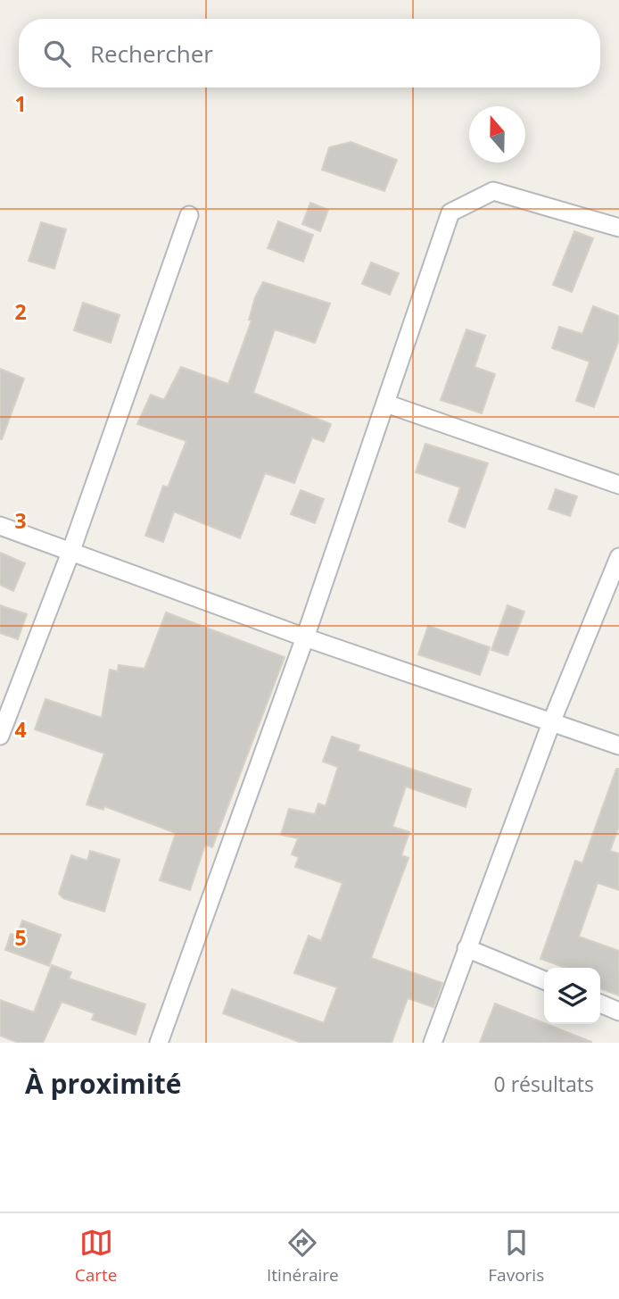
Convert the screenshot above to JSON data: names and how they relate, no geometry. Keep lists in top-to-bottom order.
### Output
{
  "north": "top",
  "page": {
    "search": "Rechercher",
    "heading": ["À proximité", "0 résultats"],
    "nav": ["Carte", "Itinéraire", "Favoris"]
  },
  "grid": {
    "rows": [
      "1",
      "2",
      "3",
      "4",
      "5"
    ]
  }
}
